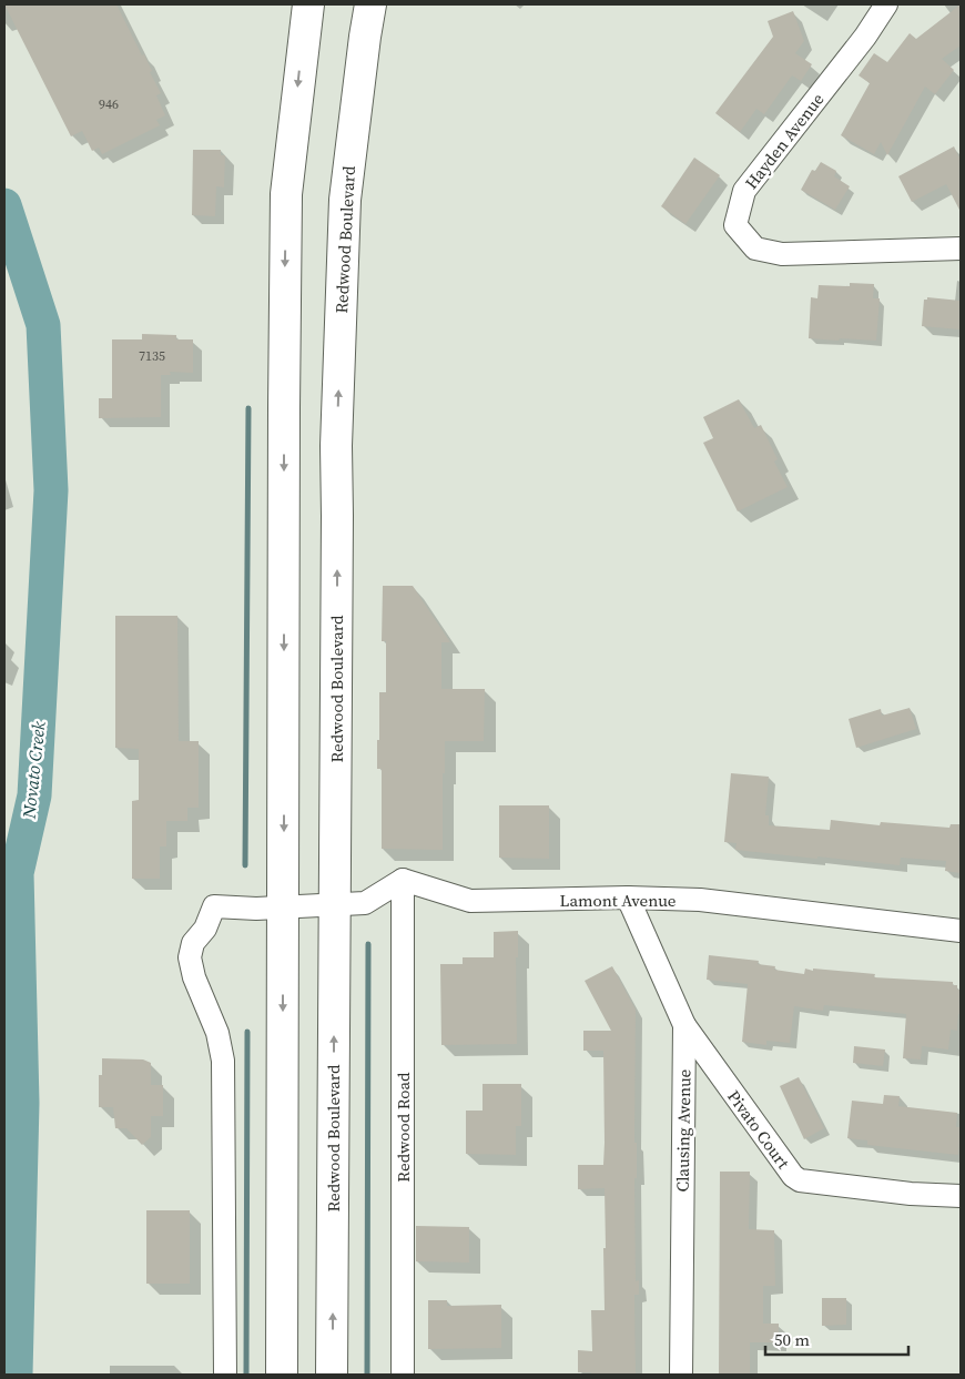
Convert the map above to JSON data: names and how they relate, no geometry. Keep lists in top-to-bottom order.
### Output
{
  "streets": {
    "main road": ["Redwood Boulevard"],
    "street": [
      "Hayden Avenue",
      "Lamont Avenue",
      "Redwood Road",
      "Pivato Court",
      "Clausing Avenue"
    ]
  },
  "crossings": [
    ["Lamont Avenue", "Redwood Road"],
    ["Lamont Avenue", "Clausing Avenue"],
    ["Pivato Court", "Clausing Avenue"]
  ],
  "water": ["Novato Creek"],
  "house_numbers": ["946", "7135"],
  "scale_bar": "50 m"
}
